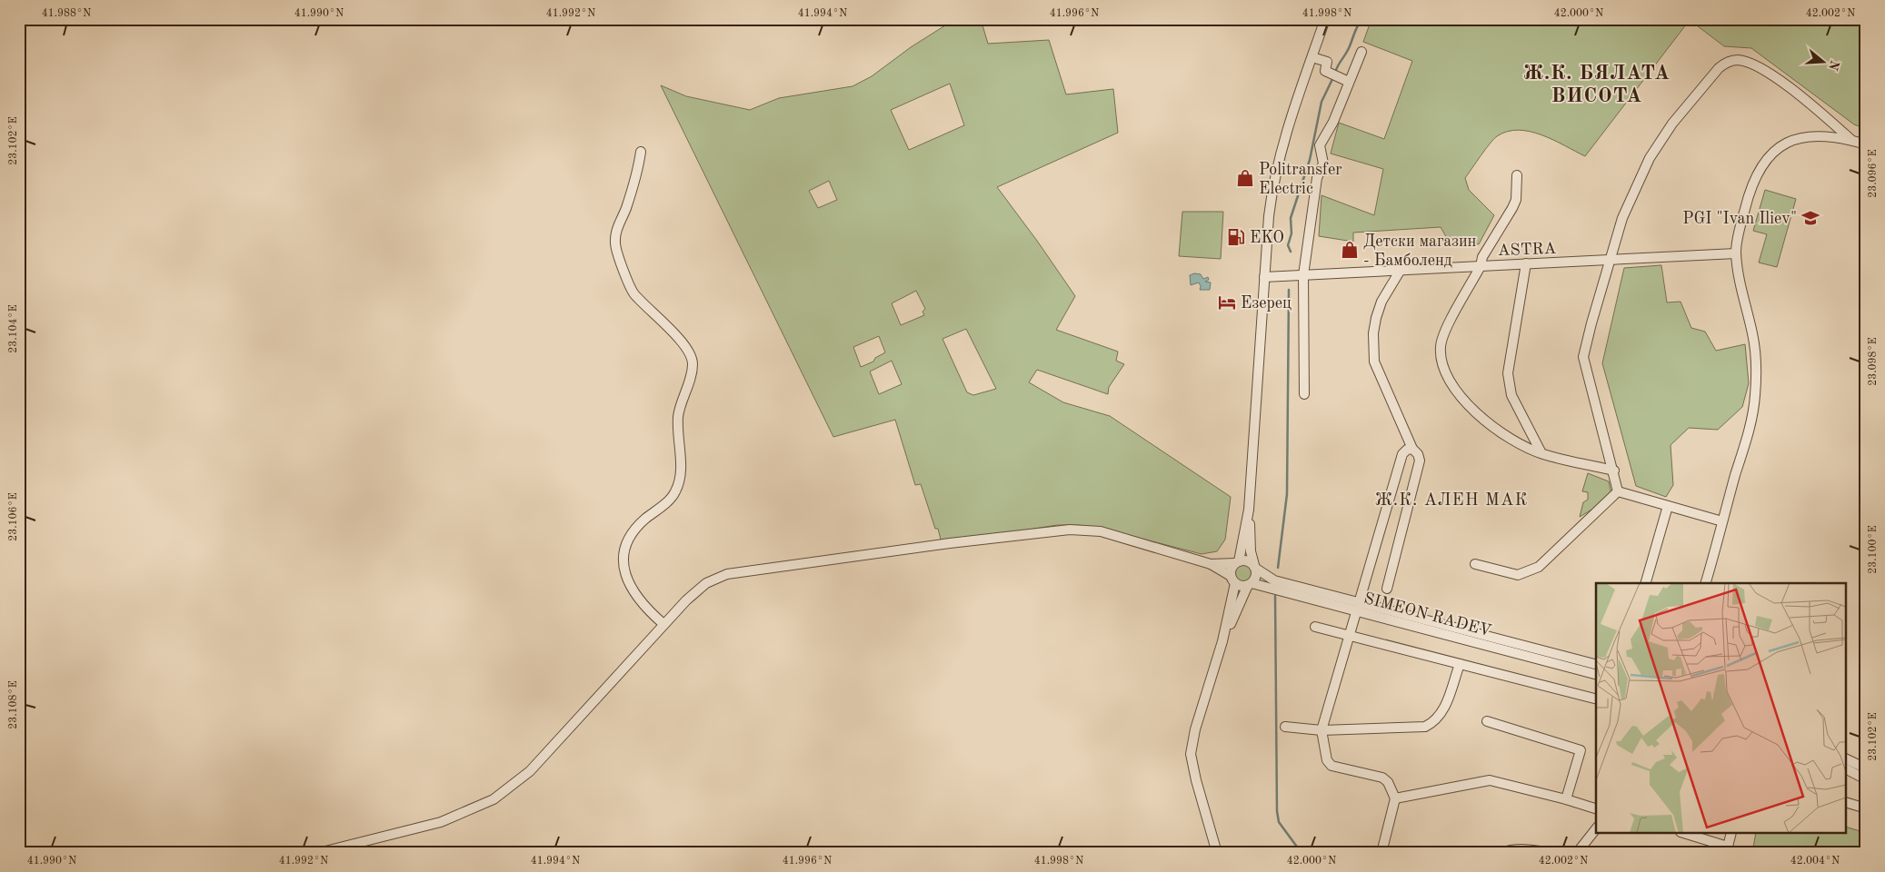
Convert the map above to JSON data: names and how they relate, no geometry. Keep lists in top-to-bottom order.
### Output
{
  "streets": {
    "street": ["ASTRA", "SIMEON RADEV"]
  },
  "districts": ["Ж.К. БЯЛАТА ВИСОТА", "Ж.К. АЛЕН МАК"],
  "places": {
    "shop": ["Politransfer Electric", "Детски магазин - Бамболенд"],
    "school or university": ["PGI \"Ivan Iliev\""],
    "fuel station": ["EKO"],
    "hotel": ["Езерец"]
  },
  "north": "right",
  "coordinates": [
    "41.988°N",
    "41.990°N",
    "41.992°N",
    "41.994°N",
    "41.996°N",
    "41.998°N",
    "42.000°N",
    "42.002°N",
    "23.102°E",
    "23.096°E",
    "23.104°E",
    "23.098°E",
    "23.106°E",
    "23.100°E",
    "23.108°E",
    "42.004°N"
  ]
}
